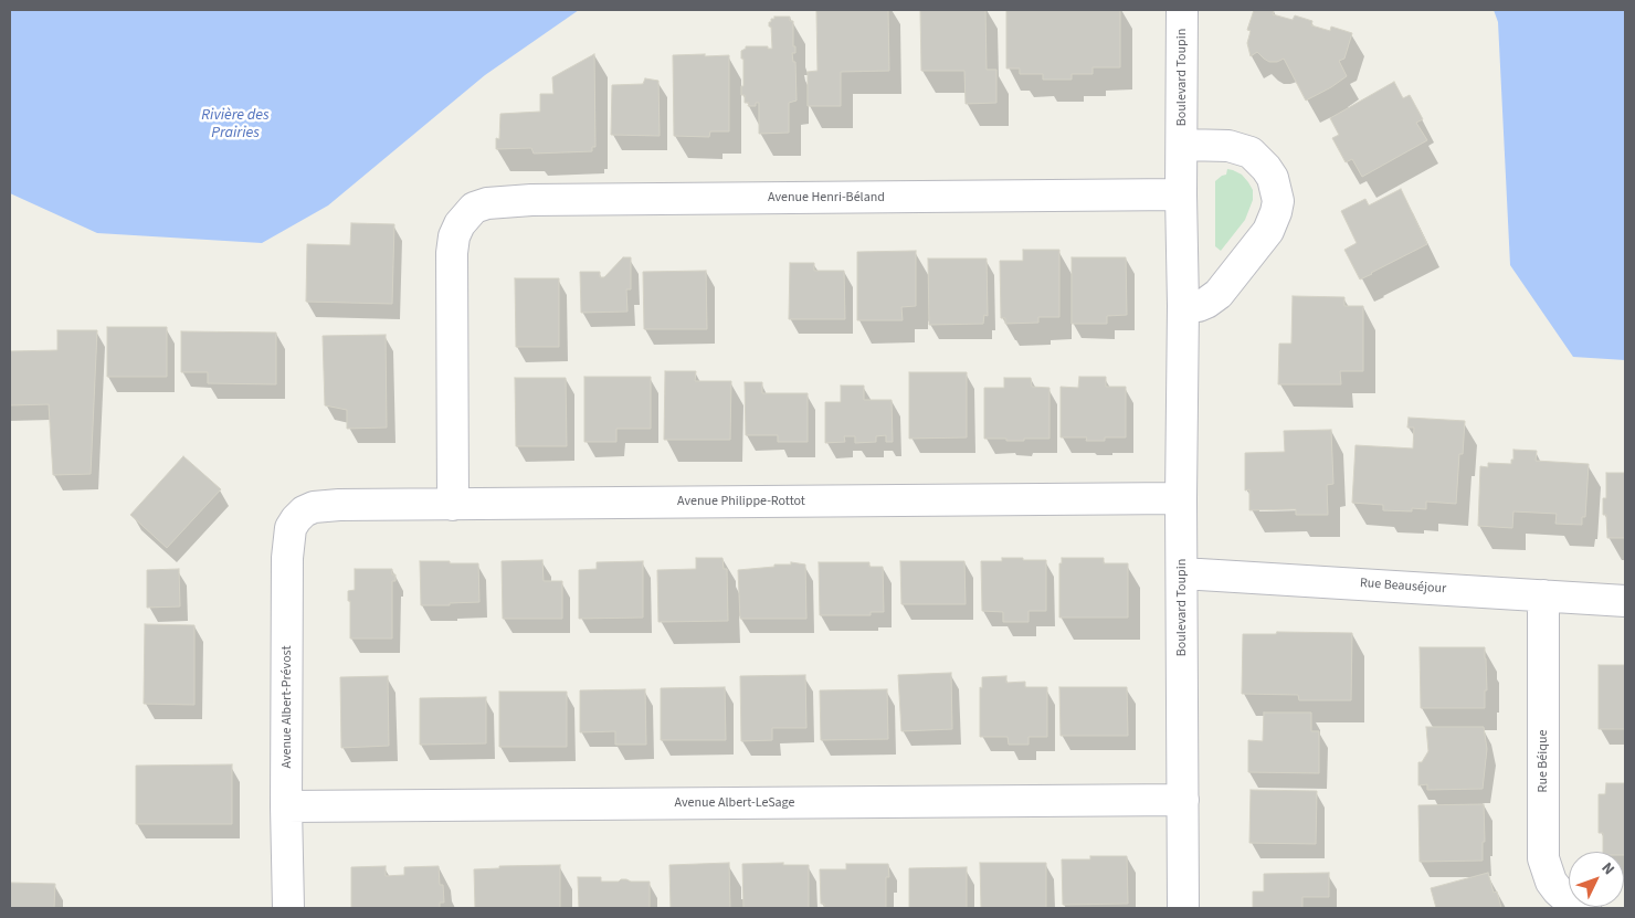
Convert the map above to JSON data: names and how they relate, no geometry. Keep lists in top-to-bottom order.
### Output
{
  "streets": {
    "street": [
      "Boulevard Toupin",
      "Avenue Henri-Béland",
      "Avenue Philippe-Rottot",
      "Rue Beauséjour",
      "Avenue Albert-Prévost",
      "Rue Béique",
      "Avenue Albert-LeSage"
    ]
  },
  "crossings": [
    ["Boulevard Toupin", "Avenue Henri-Béland"],
    ["Boulevard Toupin", "Avenue Philippe-Rottot"],
    ["Boulevard Toupin", "Rue Beauséjour"],
    ["Boulevard Toupin", "Avenue Albert-LeSage"],
    ["Avenue Henri-Béland", "Avenue Philippe-Rottot"],
    ["Avenue Philippe-Rottot", "Avenue Albert-Prévost"],
    ["Rue Beauséjour", "Rue Béique"],
    ["Avenue Albert-Prévost", "Avenue Albert-LeSage"]
  ],
  "water": ["Rivière des Prairies"],
  "north": "top right"
}
